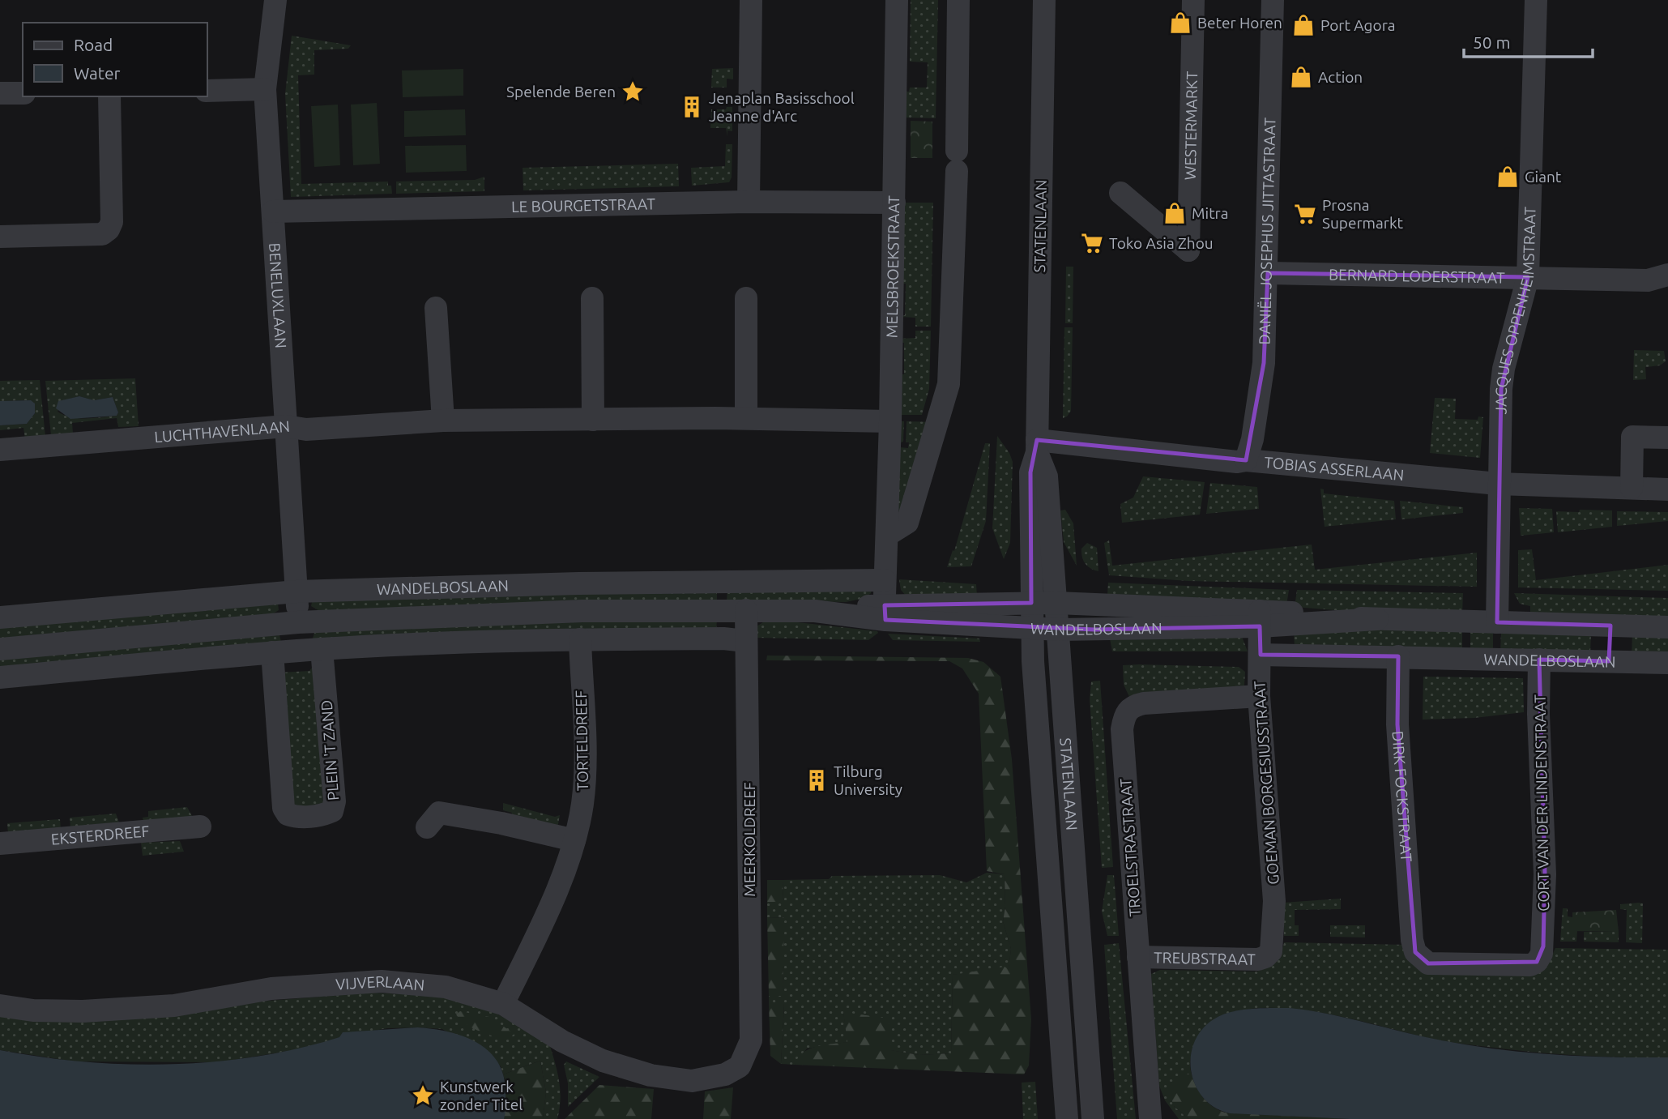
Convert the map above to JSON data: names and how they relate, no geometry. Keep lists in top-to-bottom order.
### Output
{
  "streets": {
    "street": [
      "WESTERMARKT",
      "LE BOURGETSTRAAT",
      "STATENLAAN",
      "DANIËL JOSEPHUS JITTASTRAAT",
      "MELSBROEKSTRAAT",
      "BERNARD LODERSTRAAT",
      "BENELUXLAAN",
      "JACQUES OPPENHEIMSTRAAT",
      "LUCHTHAVENLAAN",
      "TOBIAS ASSERLAAN",
      "WANDELBOSLAAN",
      "TORTELDREEF",
      "PLEIN 'T ZAND",
      "GOEMAN BORGESIUSSTRAAT",
      "DIRK FOCKSTRAAT",
      "CORT VAN DER LINDENSTRAAT",
      "EKSTERDREEF",
      "MEERKOLDREEF",
      "TROELSTRASTRAAT",
      "TREUBSTRAAT",
      "VIJVERLAAN"
    ]
  },
  "crossings": [
    ["LE BOURGETSTRAAT", "MELSBROEKSTRAAT"],
    ["LE BOURGETSTRAAT", "BENELUXLAAN"],
    ["STATENLAAN", "TOBIAS ASSERLAAN"],
    ["STATENLAAN", "WANDELBOSLAAN"],
    ["DANIËL JOSEPHUS JITTASTRAAT", "BERNARD LODERSTRAAT"],
    ["DANIËL JOSEPHUS JITTASTRAAT", "TOBIAS ASSERLAAN"],
    ["MELSBROEKSTRAAT", "LUCHTHAVENLAAN"],
    ["MELSBROEKSTRAAT", "WANDELBOSLAAN"],
    ["BERNARD LODERSTRAAT", "JACQUES OPPENHEIMSTRAAT"],
    ["BENELUXLAAN", "LUCHTHAVENLAAN"],
    ["BENELUXLAAN", "WANDELBOSLAAN"],
    ["BENELUXLAAN", "PLEIN 'T ZAND"],
    ["JACQUES OPPENHEIMSTRAAT", "TOBIAS ASSERLAAN"],
    ["JACQUES OPPENHEIMSTRAAT", "WANDELBOSLAAN"],
    ["WANDELBOSLAAN", "PLEIN 'T ZAND"],
    ["WANDELBOSLAAN", "GOEMAN BORGESIUSSTRAAT"],
    ["WANDELBOSLAAN", "DIRK FOCKSTRAAT"],
    ["WANDELBOSLAAN", "CORT VAN DER LINDENSTRAAT"],
    ["WANDELBOSLAAN", "MEERKOLDREEF"],
    ["TORTELDREEF", "VIJVERLAAN"],
    ["GOEMAN BORGESIUSSTRAAT", "TROELSTRASTRAAT"],
    ["GOEMAN BORGESIUSSTRAAT", "TREUBSTRAAT"],
    ["DIRK FOCKSTRAAT", "CORT VAN DER LINDENSTRAAT"],
    ["MEERKOLDREEF", "VIJVERLAAN"],
    ["TROELSTRASTRAAT", "TREUBSTRAAT"]
  ],
  "places": {
    "shop": [
      "Beter Horen",
      "Port Agora",
      "Action",
      "Giant",
      "Mitra"
    ],
    "place": ["Spelende Beren", "Kunstwerk zonder Titel"],
    "building": ["Jenaplan Basisschool Jeanne d'Arc", "Tilburg University"],
    "supermarket": ["Prosna Supermarkt", "Toko Asia Zhou"]
  },
  "legend": ["Road", "Water"],
  "scale_bar": "50 m"
}
